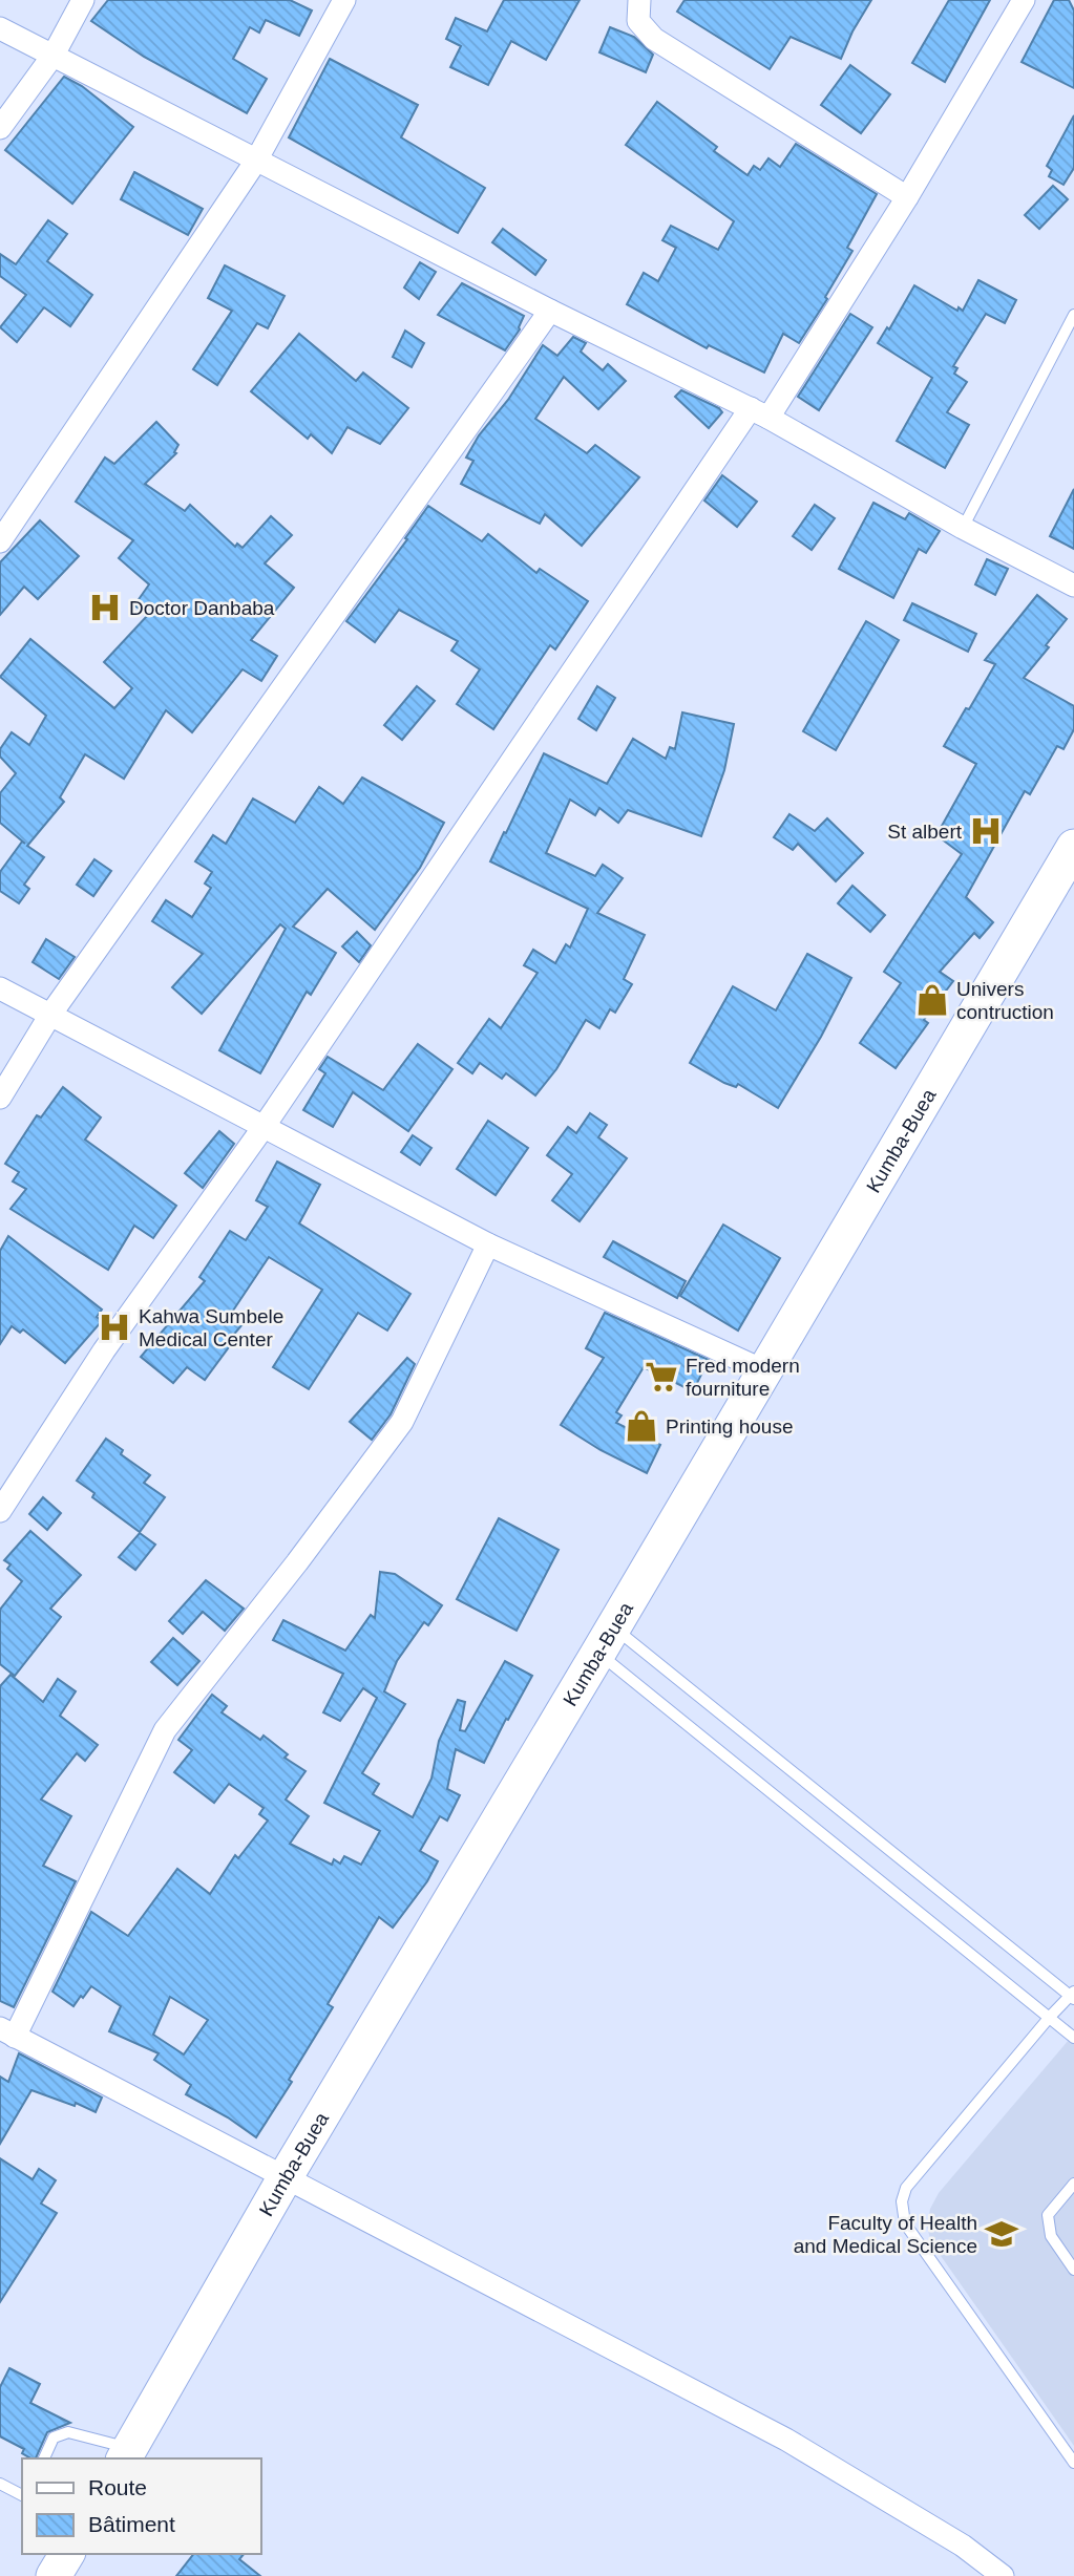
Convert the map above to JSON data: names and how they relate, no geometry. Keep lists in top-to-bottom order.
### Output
{
  "streets": {
    "highway": ["Kumba-Buea"]
  },
  "places": {
    "hospital": ["Doctor Danbaba", "St albert", "Kahwa Sumbele Medical Center"],
    "shop": ["Univers contruction", "Printing house"],
    "supermarket": ["Fred modern fourniture"],
    "school or university": ["Faculty of Health and Medical Science"]
  },
  "legend": ["Route", "Bâtiment"]
}
